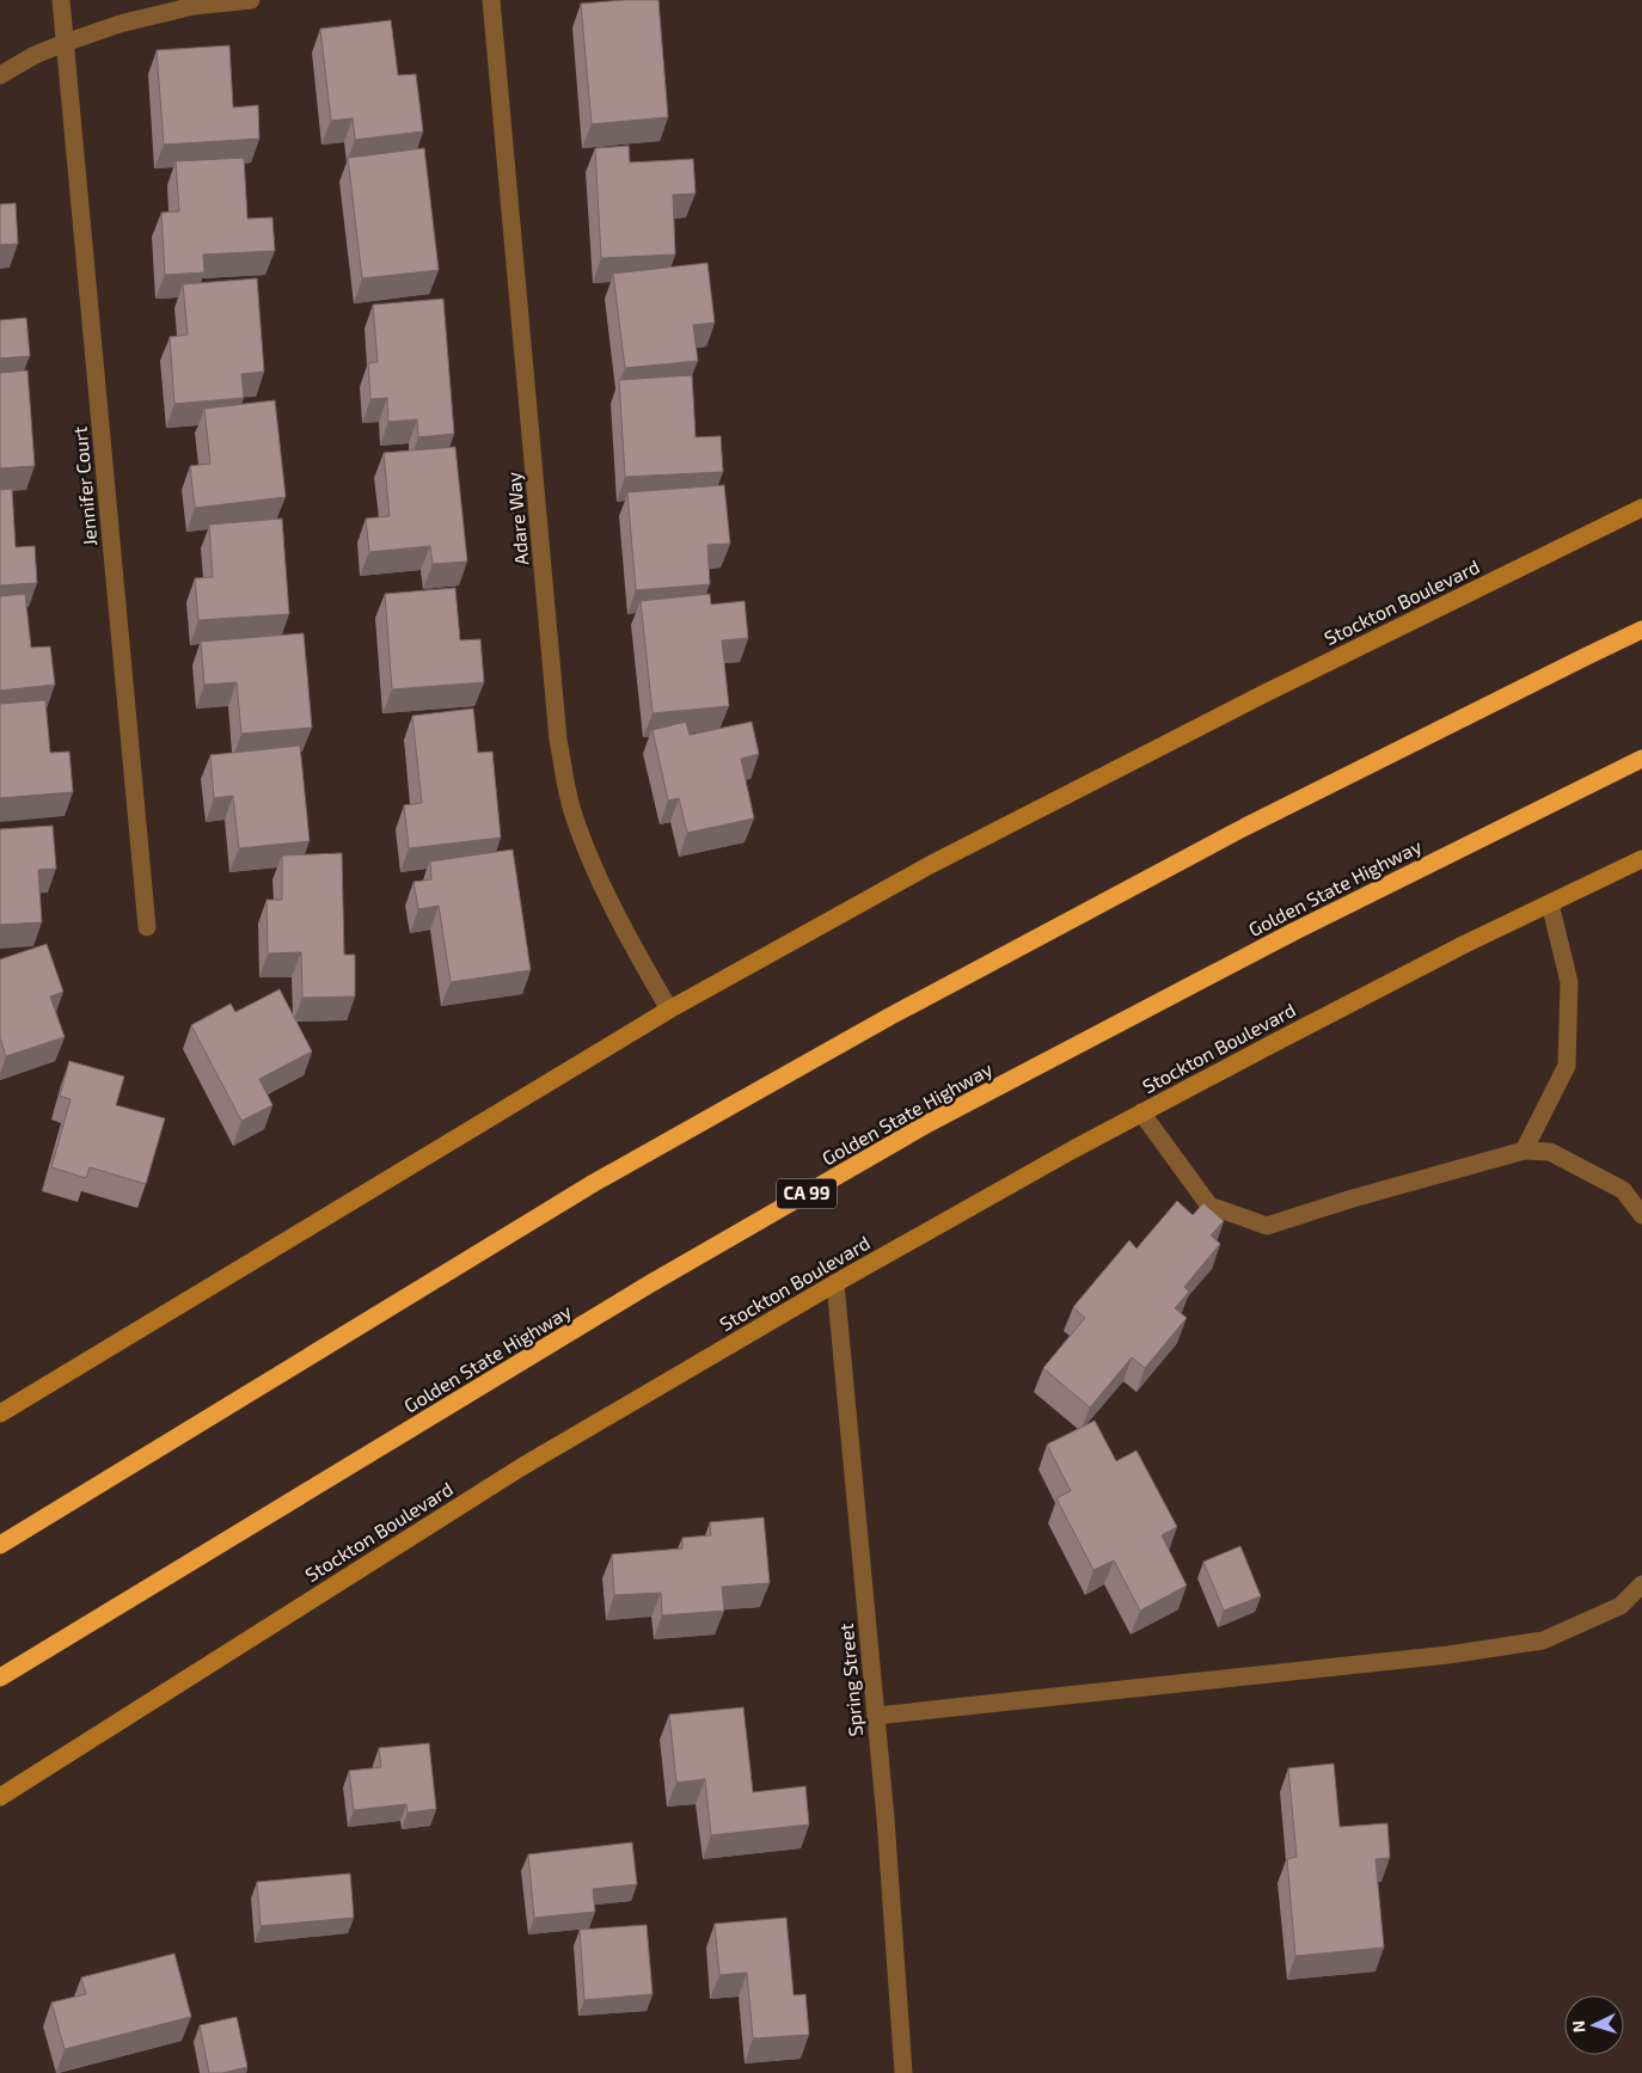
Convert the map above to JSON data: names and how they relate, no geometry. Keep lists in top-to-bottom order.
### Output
{
  "streets": {
    "highway": ["Golden State Highway", "CA 99"],
    "street": [
      "Jennifer Court",
      "Adare Way",
      "Stockton Boulevard",
      "Spring Street"
    ]
  },
  "crossings": [
    ["Adare Way", "Stockton Boulevard"],
    ["Stockton Boulevard", "Spring Street"]
  ],
  "north": "left"
}
